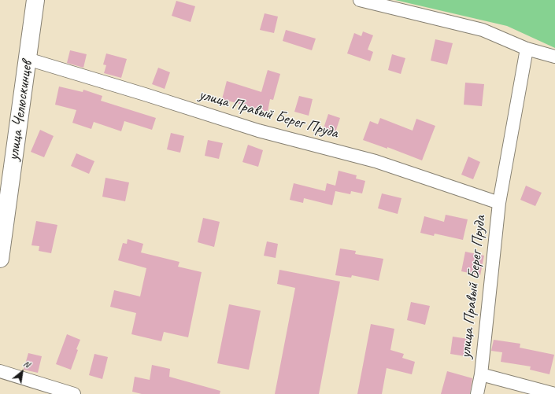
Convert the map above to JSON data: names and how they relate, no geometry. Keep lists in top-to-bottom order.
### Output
{
  "streets": {
    "main road": ["улица Челюскинцев"],
    "street": ["улица Правый Берег Пруда"]
  },
  "crossings": [
    ["улица Челюскинцев", "улица Правый Берег Пруда"]
  ],
  "north": "top right"
}
